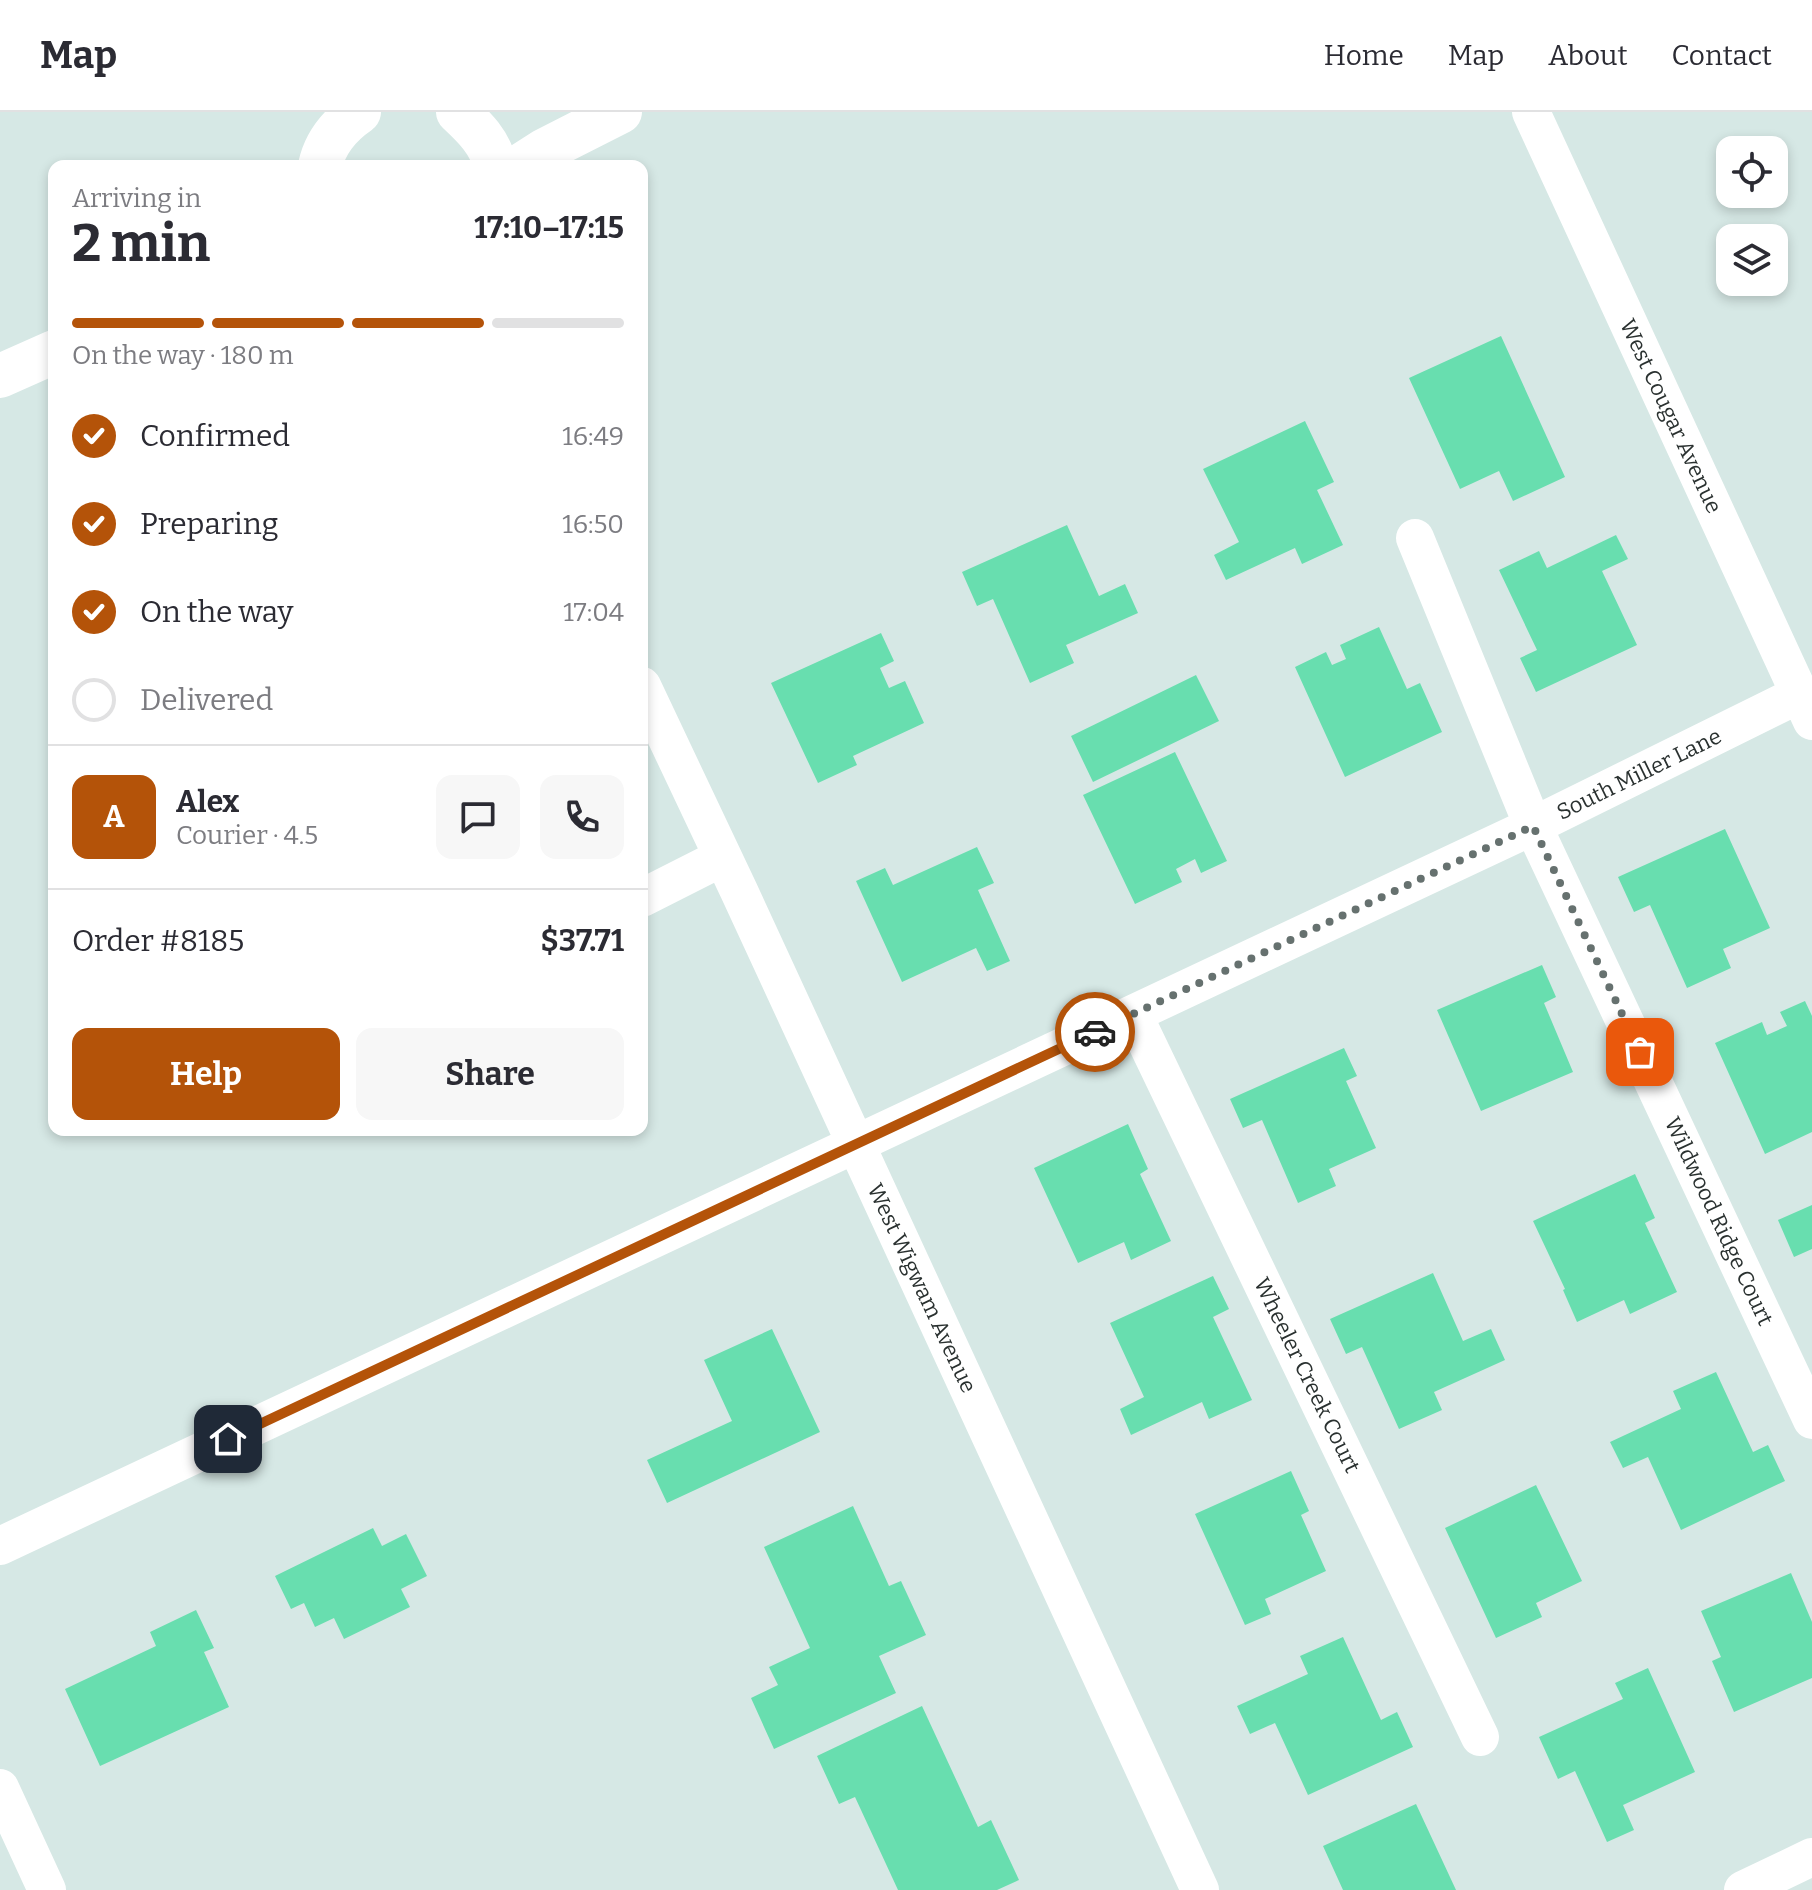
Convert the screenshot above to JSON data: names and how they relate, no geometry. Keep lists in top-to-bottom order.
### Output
{
  "streets": {
    "street": [
      "West Cougar Avenue",
      "South Miller Lane",
      "Wildwood Ridge Court",
      "West Wigwam Avenue",
      "Wheeler Creek Court"
    ]
  },
  "crossings": [
    ["West Cougar Avenue", "South Miller Lane"],
    ["South Miller Lane", "Wildwood Ridge Court"],
    ["South Miller Lane", "West Wigwam Avenue"],
    ["South Miller Lane", "Wheeler Creek Court"]
  ],
  "page": {
    "header": "Map",
    "nav": [
      "Home",
      "Map",
      "About",
      "Contact"
    ],
    "heading": ["2 min", "Arriving in", "17:10–17:15"],
    "panel": [
      "Alex",
      "Courier · 4.5",
      "Order #8185",
      "$37.71"
    ],
    "bar": "On the way · 180 m",
    "list": [
      ["Confirmed", "16:49"],
      ["Preparing", "16:50"],
      ["On the way", "17:04"],
      "Delivered"
    ],
    "round": "A",
    "buttons": ["Help", "Share"]
  }
}
